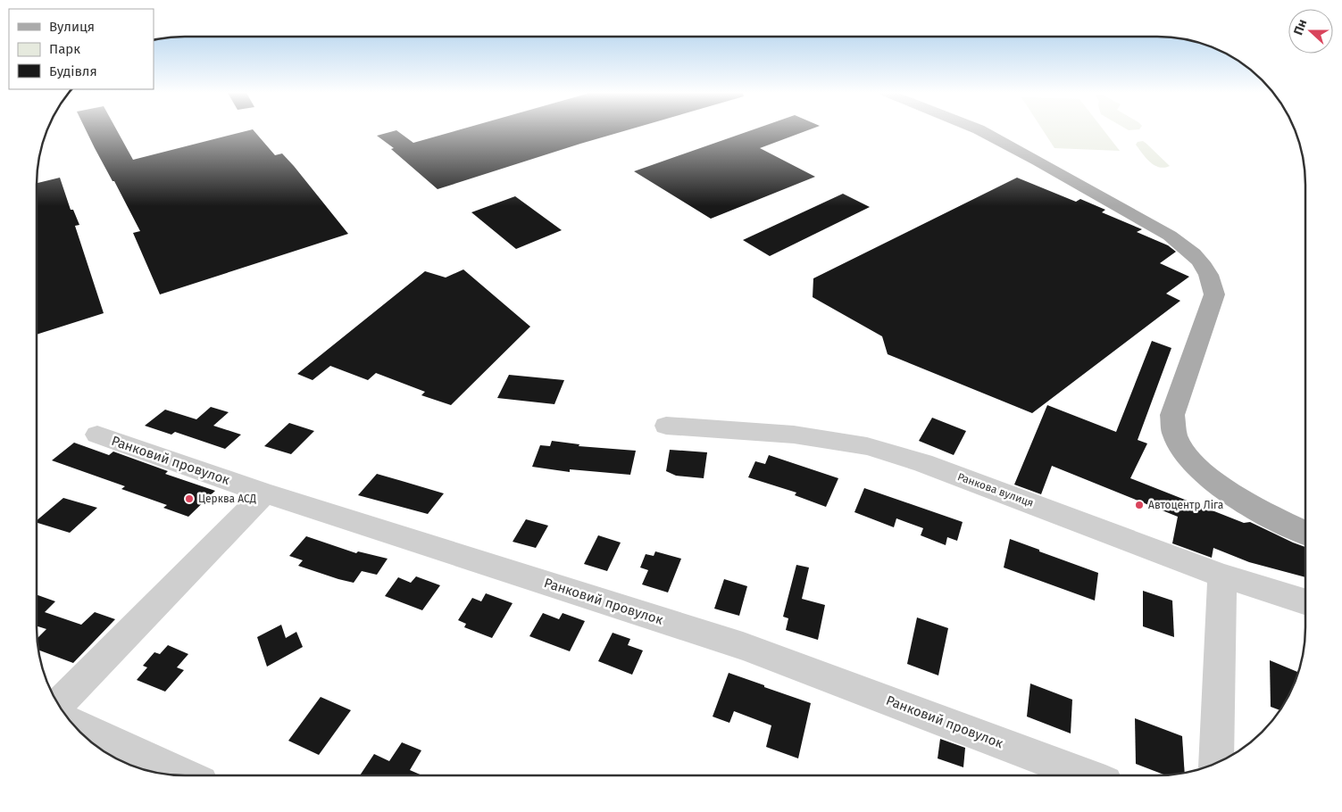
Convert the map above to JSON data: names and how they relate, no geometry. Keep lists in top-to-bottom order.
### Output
{
  "streets": {
    "street": ["Ранковий провулок", "Ранкова вулиця"]
  },
  "places": ["Церква АСД", "Автоцентр Ліга"],
  "legend": ["Вулиця", "Парк", "Будівля"],
  "north": "left"
}
